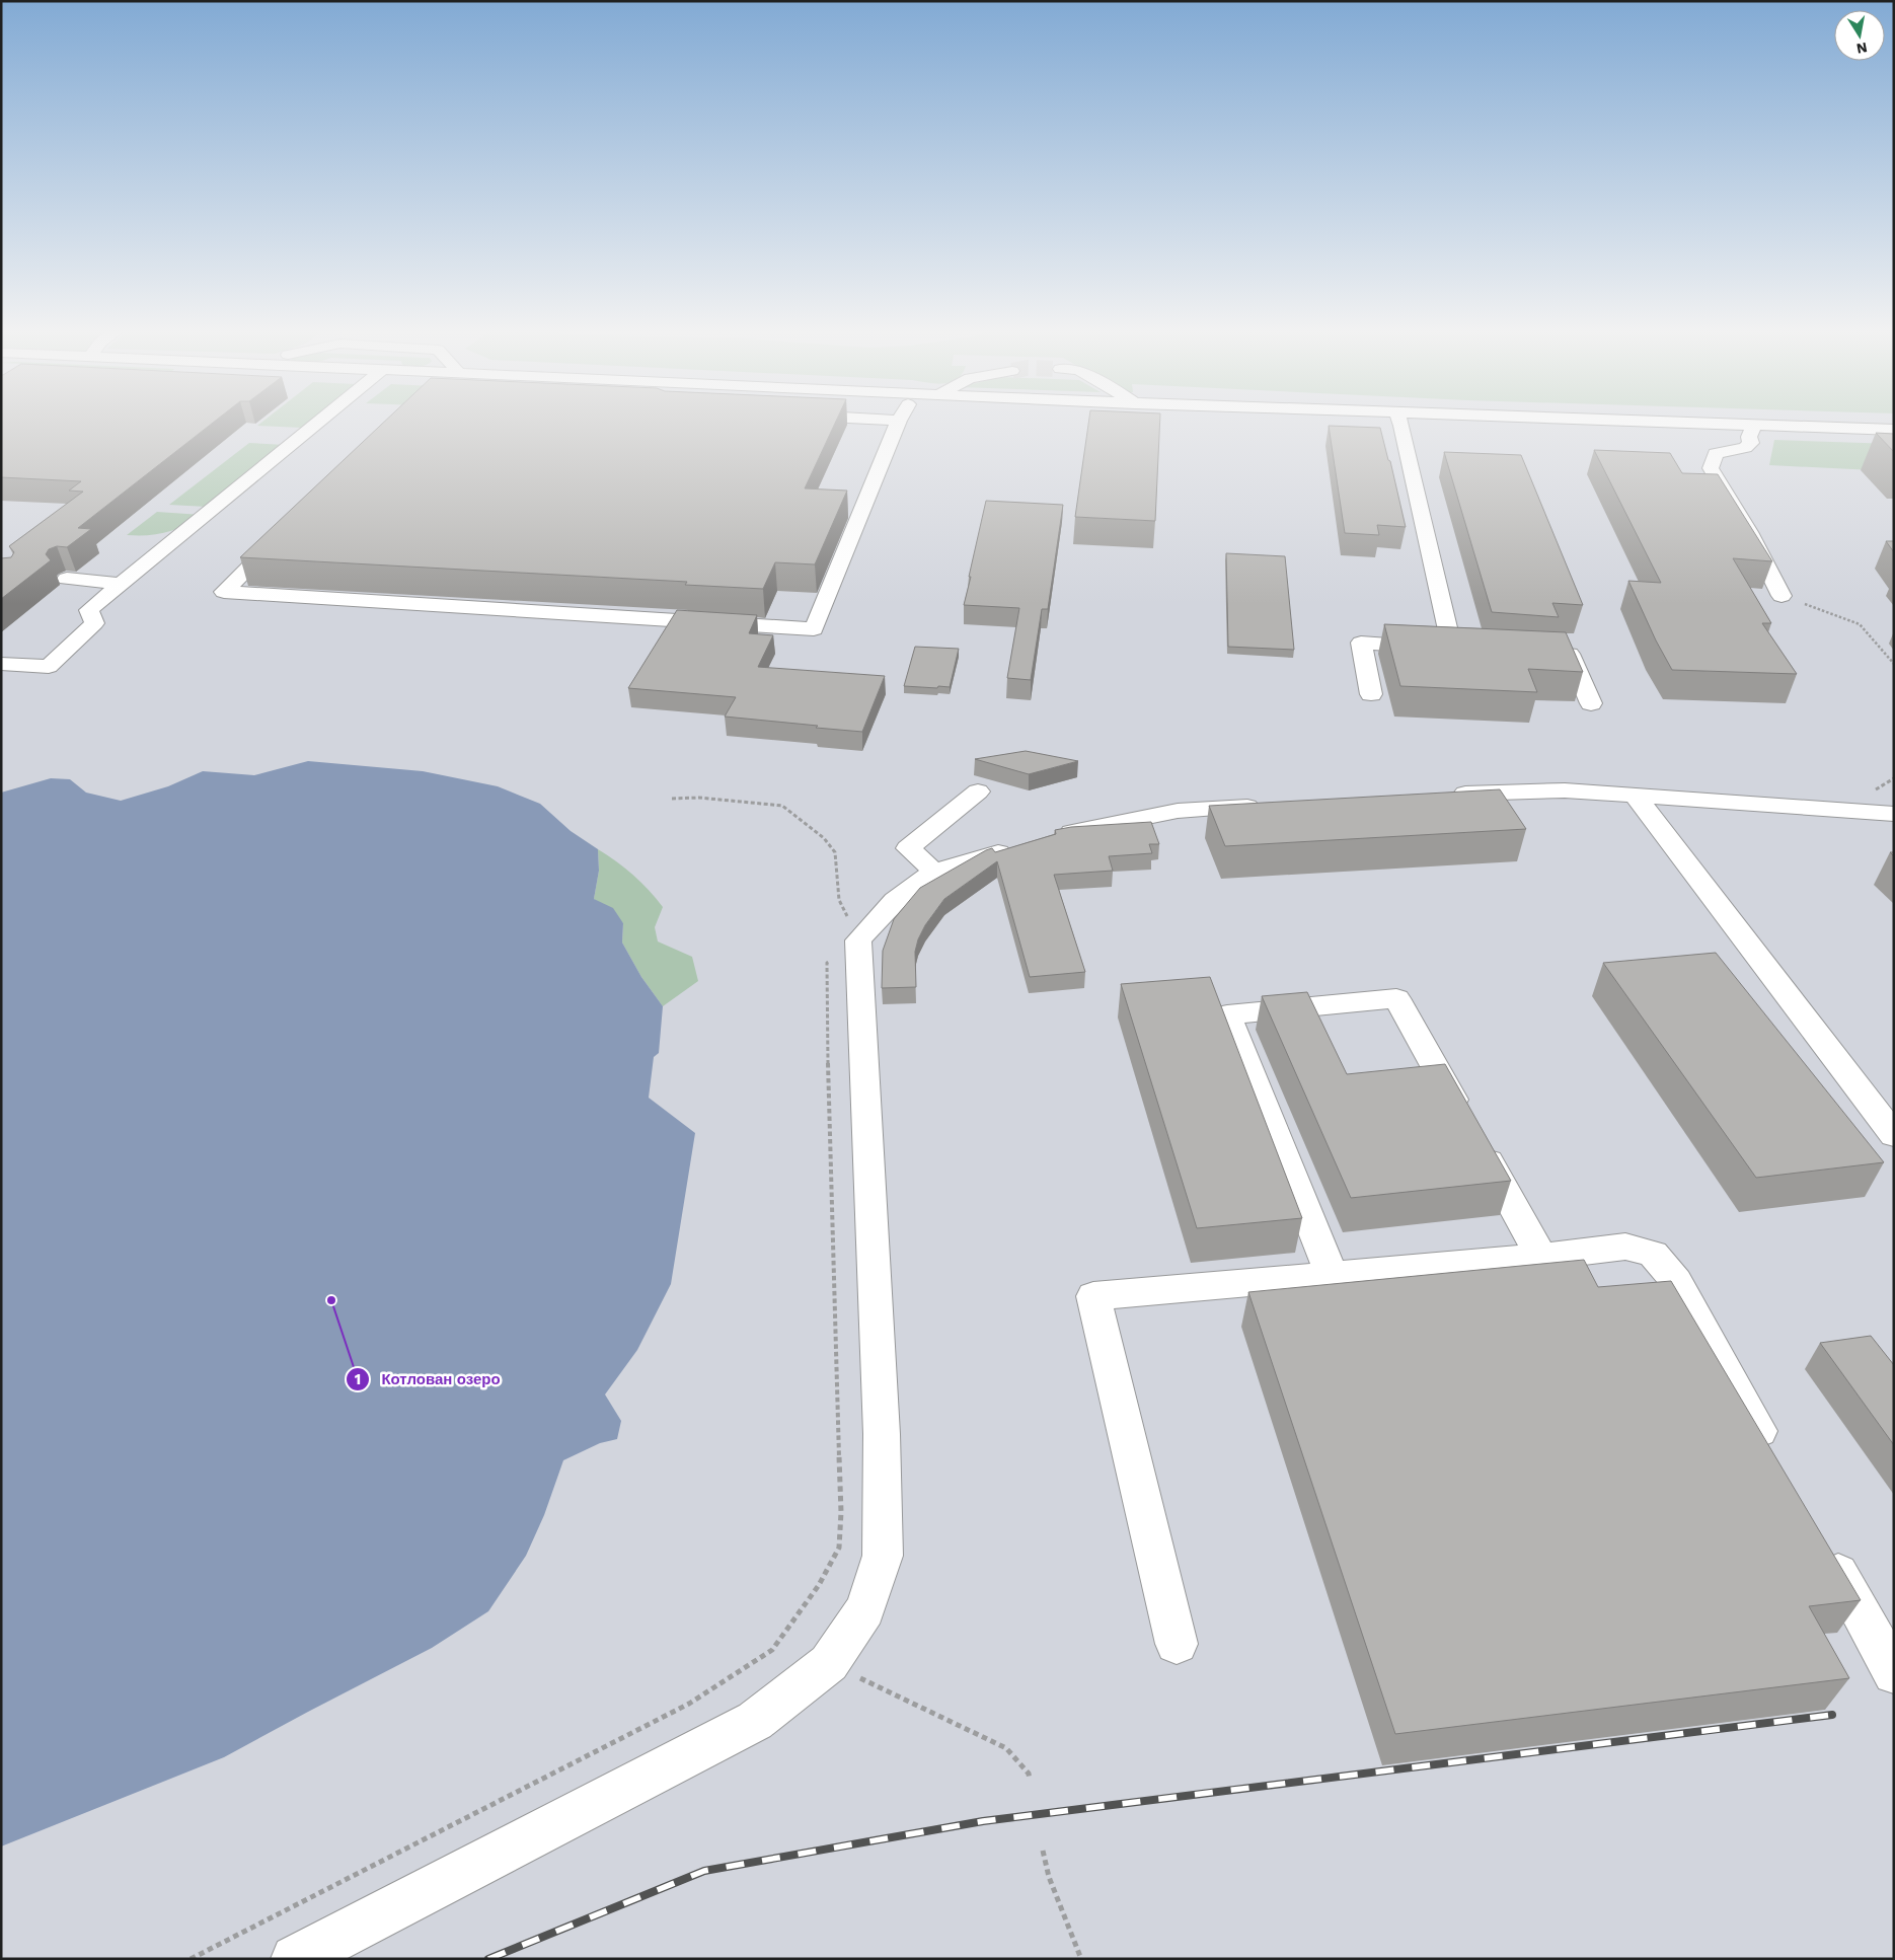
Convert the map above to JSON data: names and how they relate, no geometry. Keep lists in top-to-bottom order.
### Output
{
  "places": ["Котлован озеро"],
  "north": "bottom"
}
